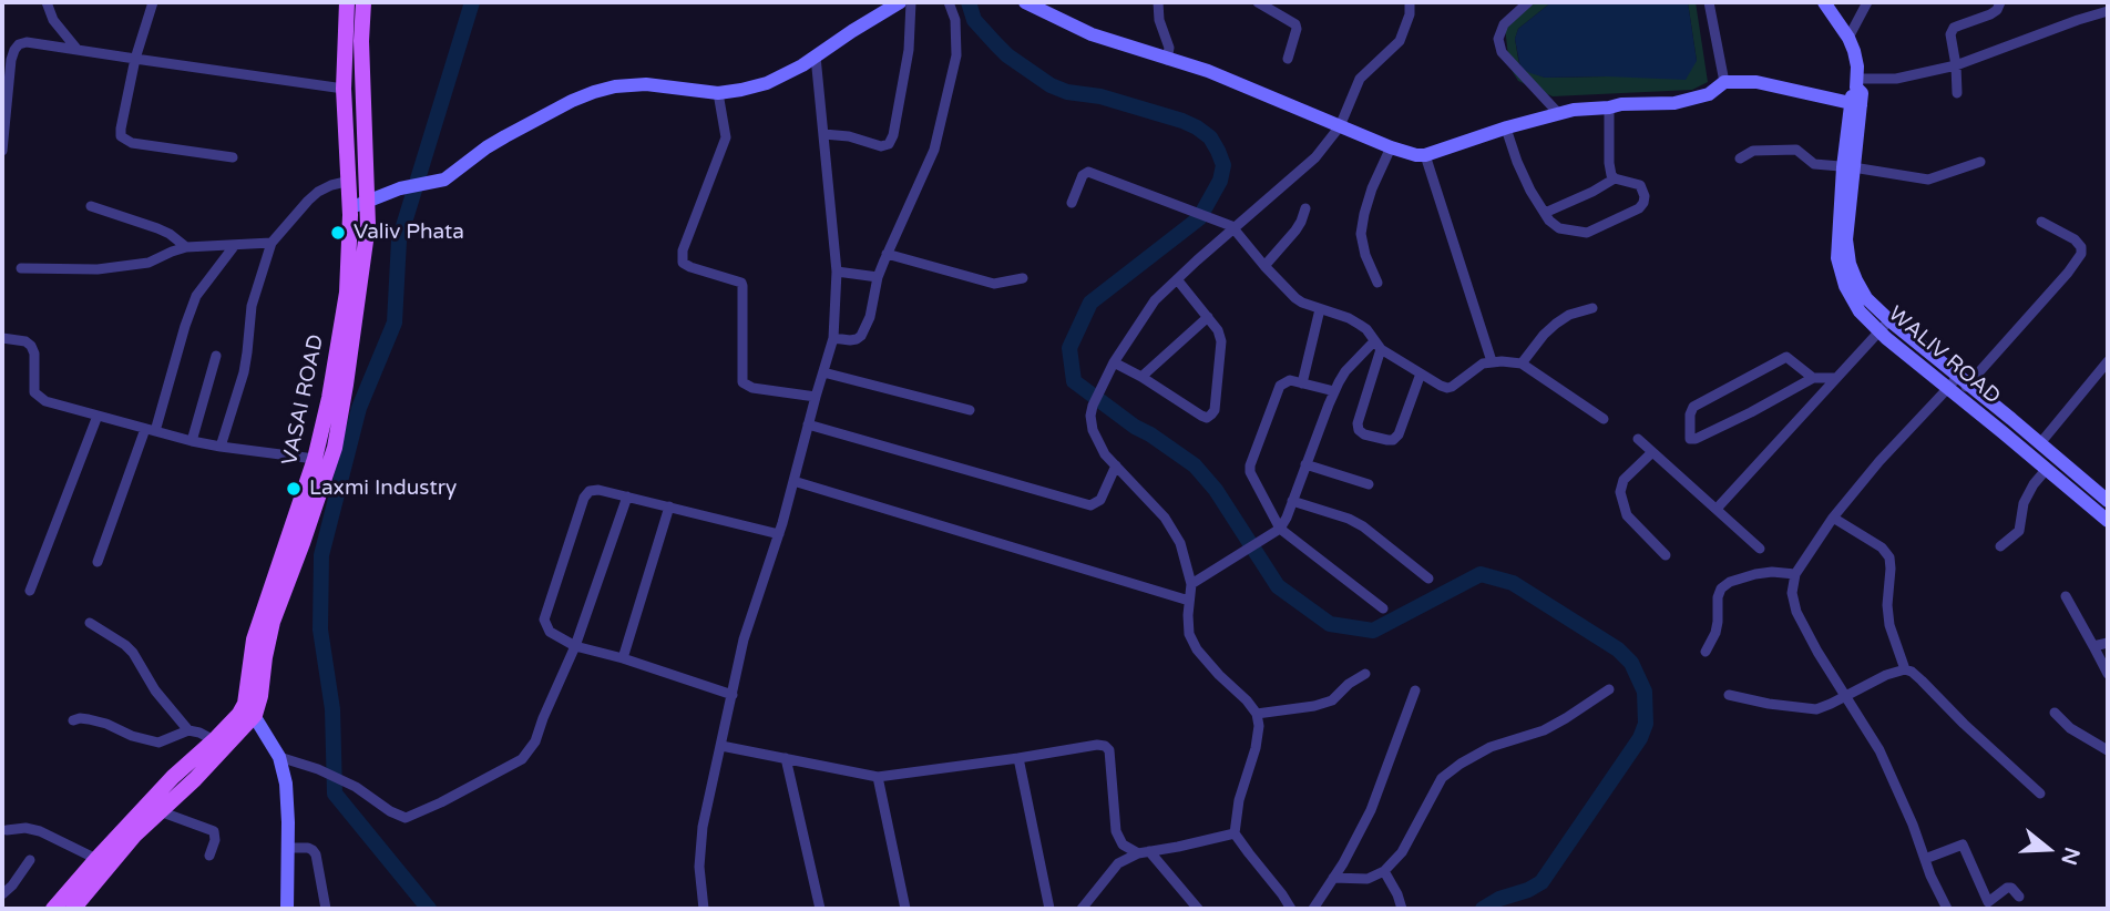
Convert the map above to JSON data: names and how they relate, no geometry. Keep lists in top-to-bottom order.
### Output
{
  "streets": {
    "main road": ["VASAI ROAD"],
    "street": ["WALIV ROAD"]
  },
  "places": ["Valiv Phata", "Laxmi Industry"],
  "north": "right"
}
